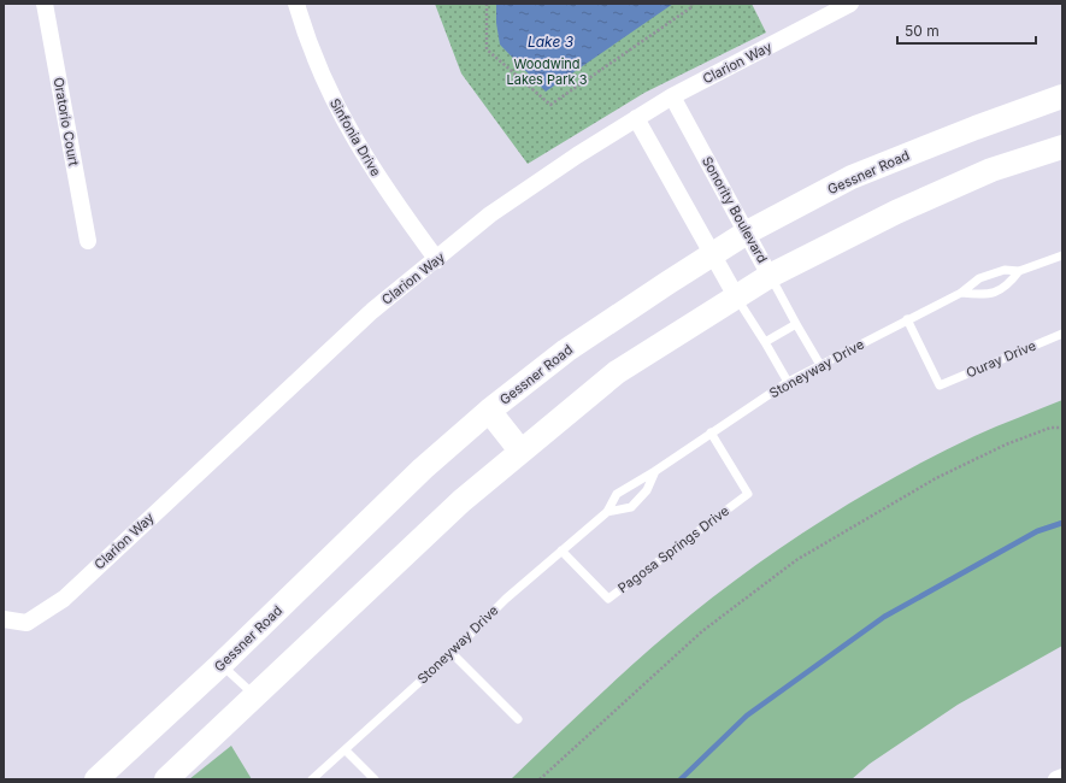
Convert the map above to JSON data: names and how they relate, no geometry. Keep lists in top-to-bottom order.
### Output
{
  "streets": {
    "main road": ["Gessner Road"],
    "street": [
      "Clarion Way",
      "Oratorio Court",
      "Sinfonia Drive",
      "Sonority Boulevard"
    ],
    "lane": ["Ouray Drive", "Stoneyway Drive", "Pagosa Springs Drive"]
  },
  "crossings": [
    ["Clarion Way", "Sinfonia Drive"],
    ["Clarion Way", "Sonority Boulevard"],
    ["Gessner Road", "Sonority Boulevard"],
    ["Sonority Boulevard", "Stoneyway Drive"],
    ["Ouray Drive", "Stoneyway Drive"],
    ["Stoneyway Drive", "Pagosa Springs Drive"]
  ],
  "water": ["Lake 3"],
  "parks": ["Woodwind Lakes Park 3"],
  "scale_bar": "50 m"
}
